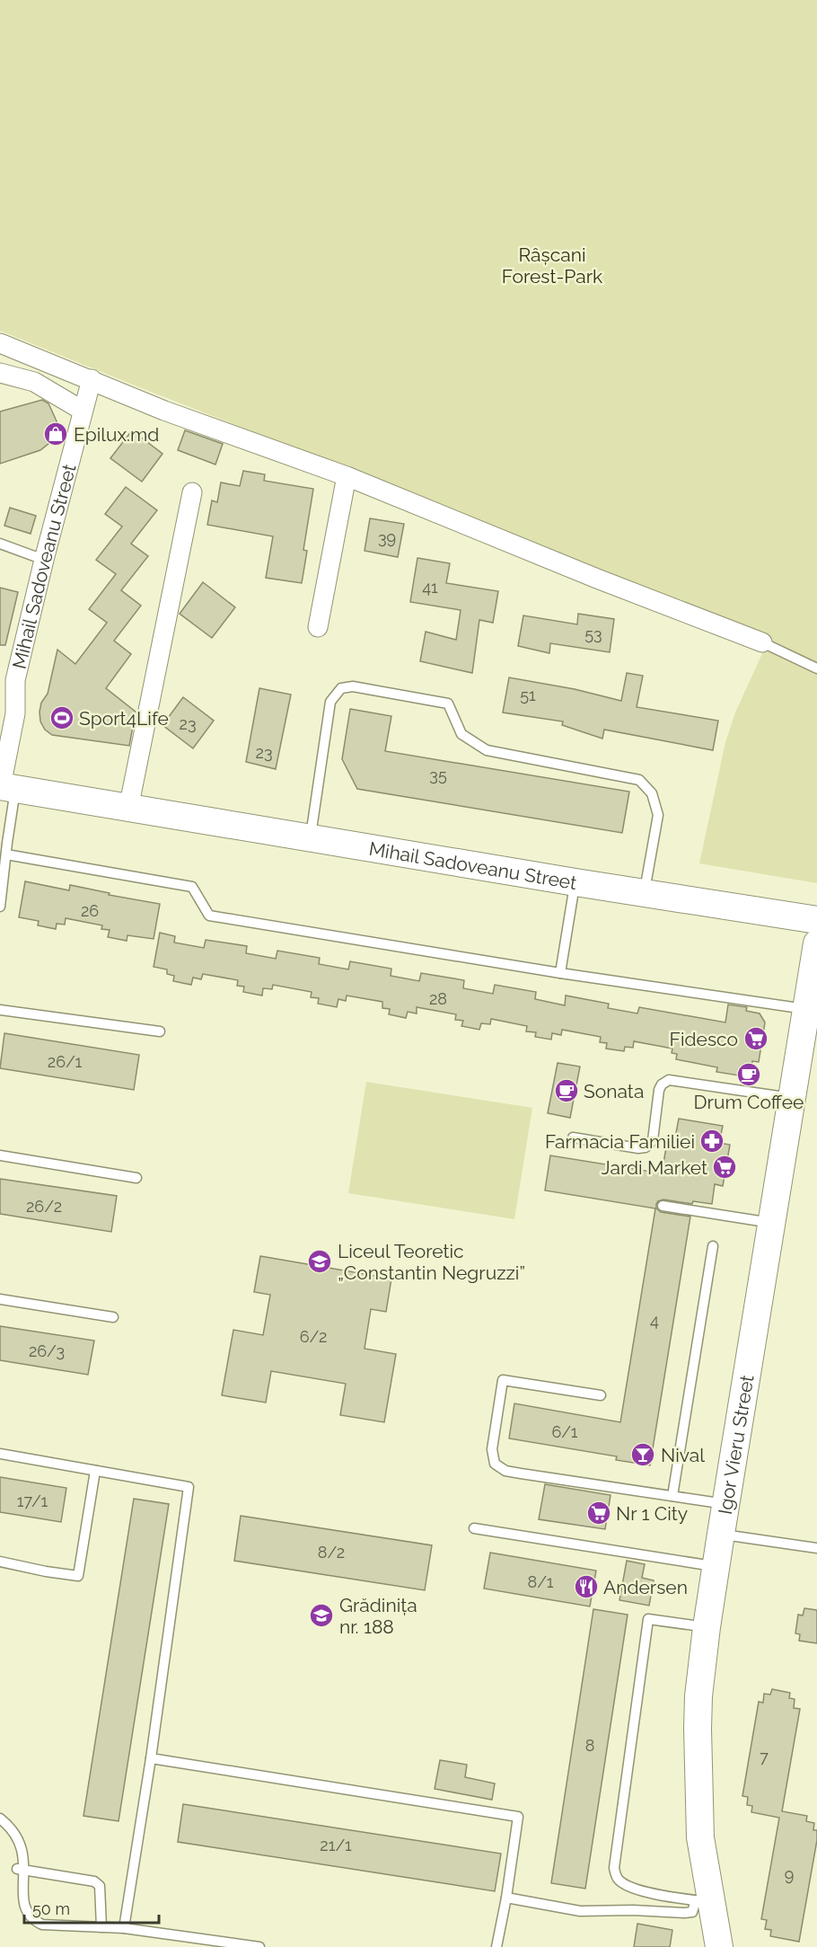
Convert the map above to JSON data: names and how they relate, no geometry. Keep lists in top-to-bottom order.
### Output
{
  "streets": {
    "main road": ["Mihail Sadoveanu Street", "Igor Vieru Street"]
  },
  "parks": ["Râșcani Forest-Park"],
  "places": {
    "shop": ["Epilux.md"],
    "sports": ["Sport4Life"],
    "supermarket": ["Fidesco", "Jardi Market", "Nr 1 City"],
    "cafe": ["Drum Coffee", "Sonata"],
    "pharmacy": ["Farmacia Familiei"],
    "school or university": ["Liceul Teoretic „Constantin Negruzzi”", "Grădinița nr. 188"],
    "bar": ["Nival"],
    "restaurant": ["Andersen"]
  },
  "house_numbers": [
    "39",
    "41",
    "53",
    "51",
    "23",
    "23",
    "35",
    "26",
    "28",
    "26/1",
    "26/2",
    "4",
    "6/2",
    "26/3",
    "6/1",
    "17/1",
    "8/2",
    "8/1",
    "8",
    "7",
    "21/1",
    "9"
  ],
  "scale_bar": "50 m"
}
